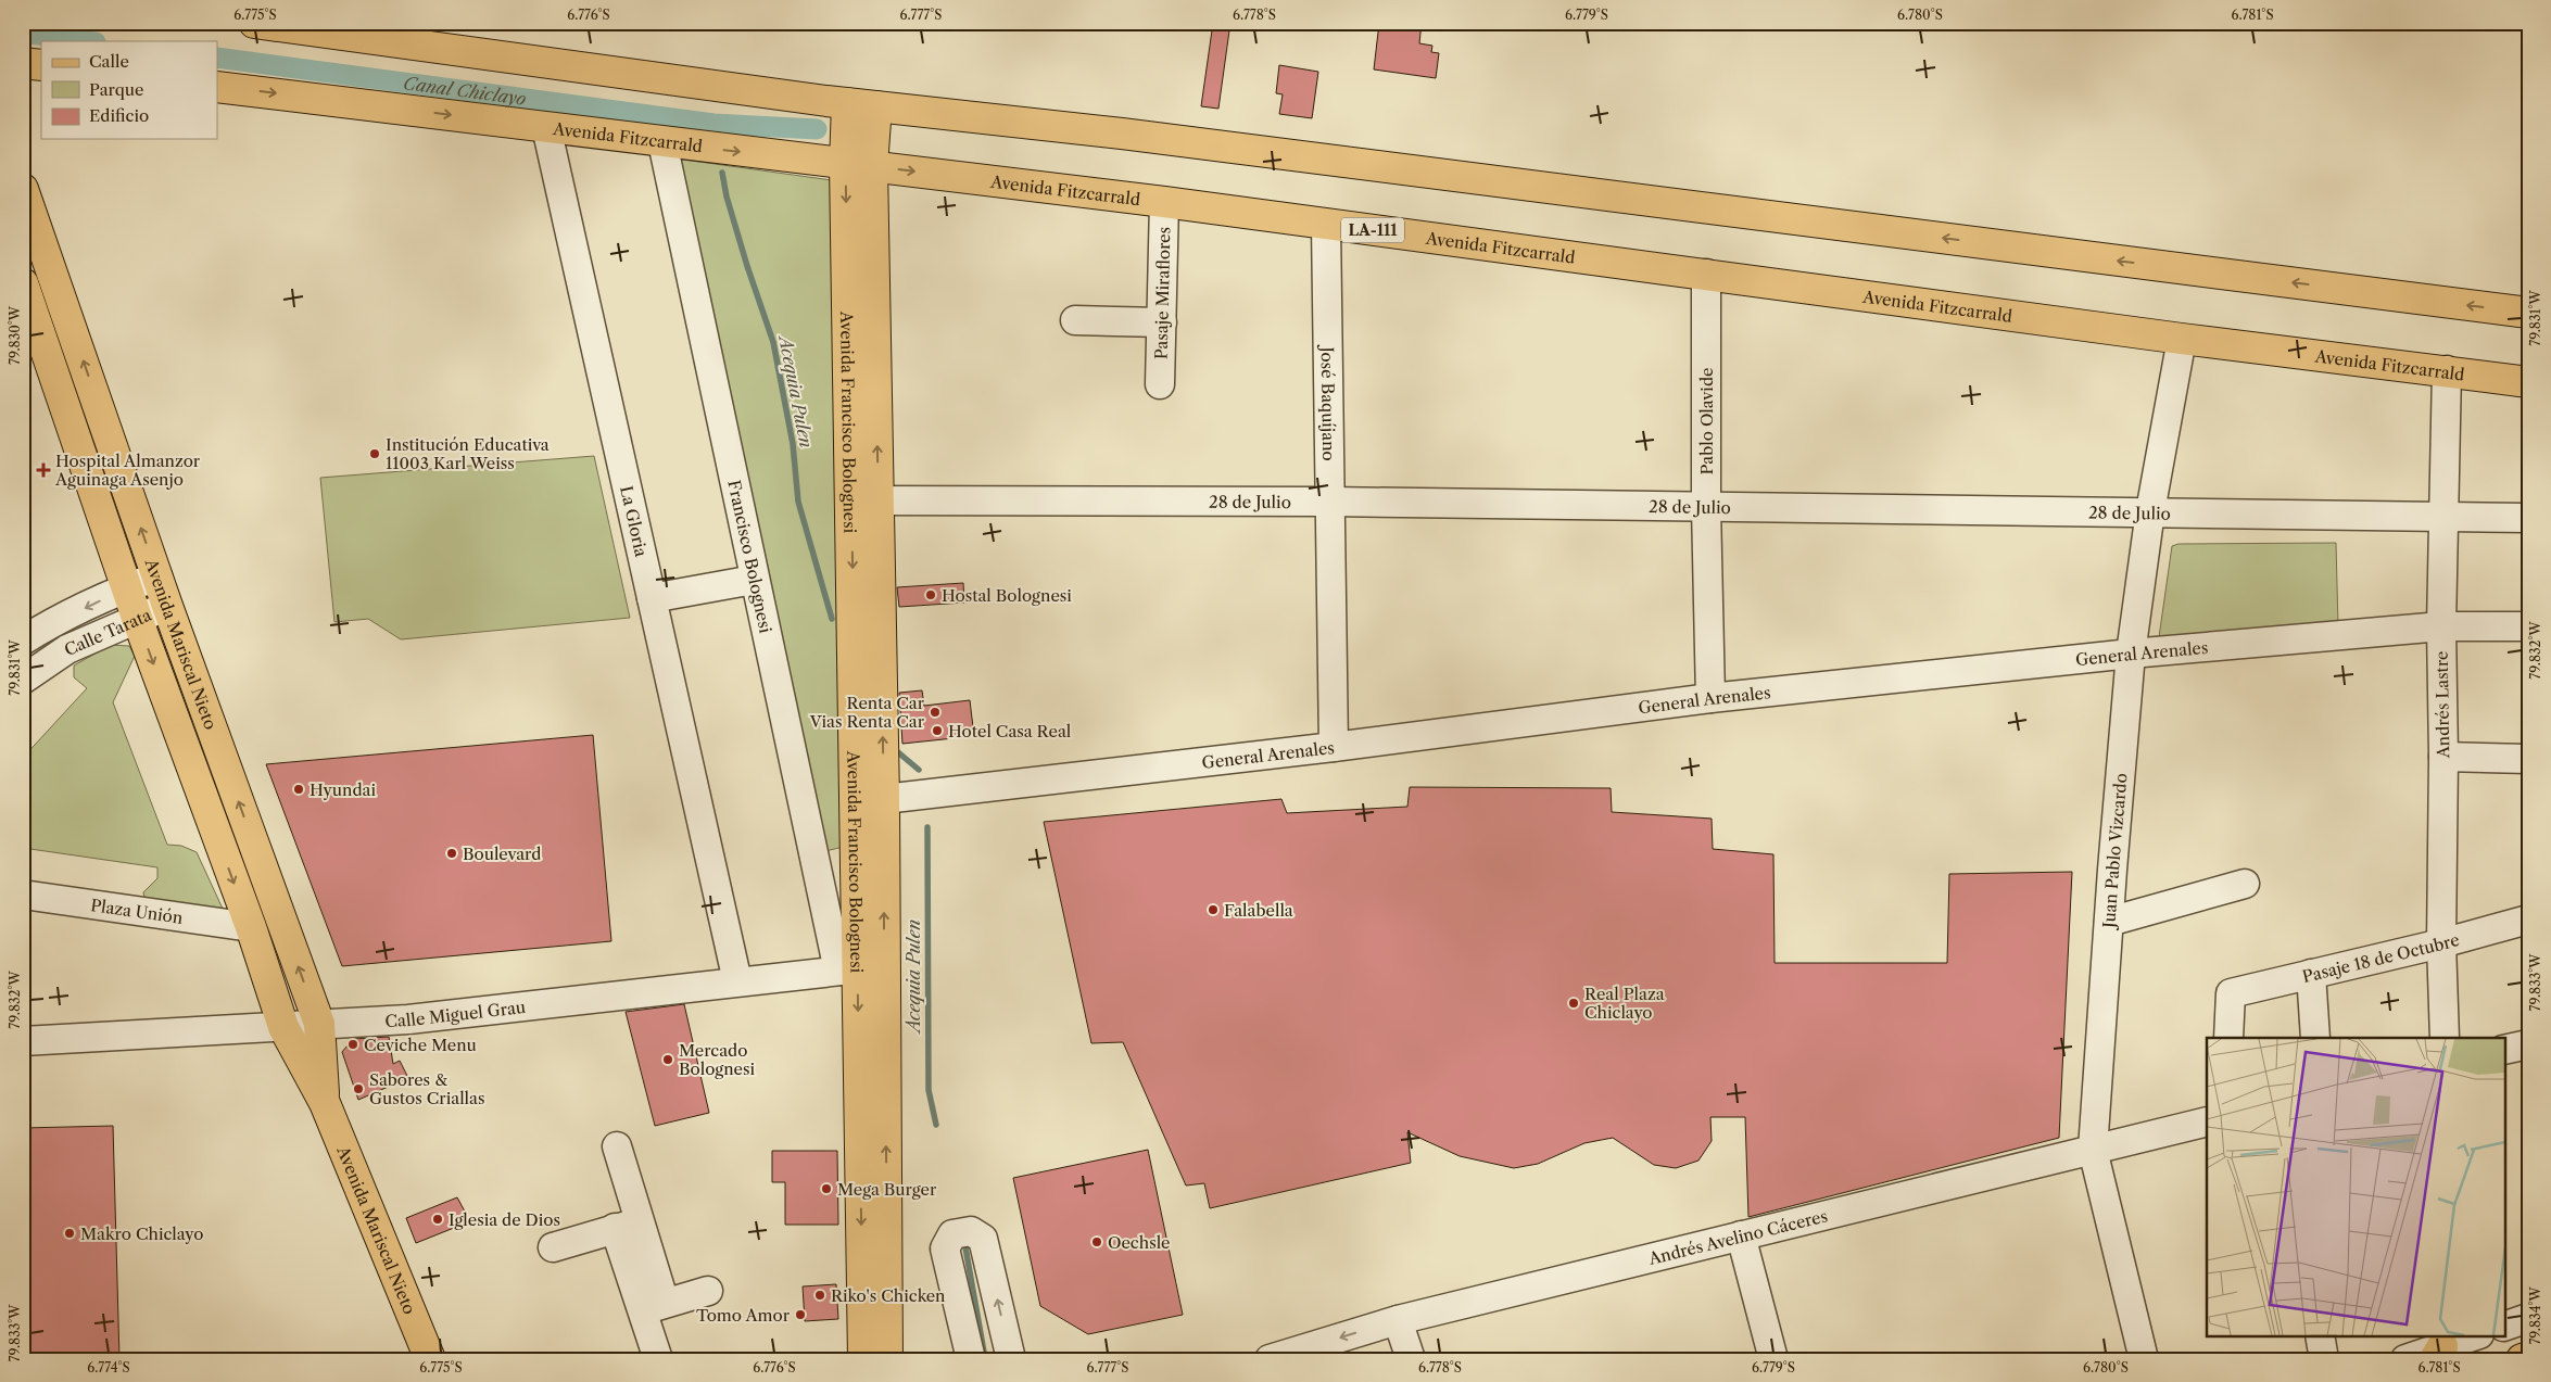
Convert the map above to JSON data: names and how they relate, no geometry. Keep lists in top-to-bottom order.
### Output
{
  "streets": {
    "main road": [
      "Avenida Fitzcarrald",
      "LA-111",
      "Avenida Francisco Bolognesi",
      "Avenida Mariscal Nieto"
    ],
    "street": [
      "Pasaje Miraflores",
      "José Baquíjano",
      "Pablo Olavide",
      "28 de Julio",
      "La Gloria",
      "Francisco Bolognesi",
      "Calle Tarata",
      "General Arenales",
      "Andrés Lastre",
      "Juan Pablo Vizcardo",
      "Plaza Unión",
      "Pasaje 18 de Octubre",
      "Calle Miguel Grau",
      "Andrés Avelino Cáceres"
    ]
  },
  "crossings": [
    ["Avenida Fitzcarrald", "Pasaje Miraflores"],
    ["Avenida Fitzcarrald", "José Baquíjano"],
    ["Avenida Fitzcarrald", "Pablo Olavide"],
    ["Avenida Fitzcarrald", "Avenida Francisco Bolognesi"],
    ["Avenida Fitzcarrald", "La Gloria"],
    ["Avenida Fitzcarrald", "Francisco Bolognesi"],
    ["Avenida Fitzcarrald", "Andrés Lastre"],
    ["Avenida Fitzcarrald", "Juan Pablo Vizcardo"],
    ["José Baquíjano", "28 de Julio"],
    ["José Baquíjano", "General Arenales"],
    ["Pablo Olavide", "28 de Julio"],
    ["Pablo Olavide", "General Arenales"],
    ["Avenida Francisco Bolognesi", "28 de Julio"],
    ["Avenida Francisco Bolognesi", "Francisco Bolognesi"],
    ["Avenida Francisco Bolognesi", "General Arenales"],
    ["Avenida Francisco Bolognesi", "Calle Miguel Grau"],
    ["28 de Julio", "Andrés Lastre"],
    ["28 de Julio", "Juan Pablo Vizcardo"],
    ["La Gloria", "Calle Miguel Grau"],
    ["Francisco Bolognesi", "Calle Miguel Grau"],
    ["Calle Tarata", "Avenida Mariscal Nieto"],
    ["Avenida Mariscal Nieto", "Plaza Unión"],
    ["Avenida Mariscal Nieto", "Calle Miguel Grau"],
    ["General Arenales", "Andrés Lastre"],
    ["General Arenales", "Juan Pablo Vizcardo"],
    ["Andrés Lastre", "Pasaje 18 de Octubre"],
    ["Juan Pablo Vizcardo", "Andrés Avelino Cáceres"]
  ],
  "water": ["Canal Chiclayo", "Acequia Pulen"],
  "places": {
    "other": [
      "Institución Educativa 11003 Karl Weiss",
      "Hostal Bolognesi",
      "Renta Car Vias Renta Car",
      "Hotel Casa Real",
      "Hyundai",
      "Boulevard",
      "Falabella",
      "Real Plaza Chiclayo",
      "Ceviche Menu",
      "Mercado Bolognesi",
      "Sabores & Gustos Criallas",
      "Mega Burger",
      "Iglesia de Dios",
      "Makro Chiclayo",
      "Oechsle",
      "Riko's Chicken",
      "Tomo Amor"
    ],
    "health": ["Hospital Almanzor Aguinaga Asenjo"]
  },
  "legend": ["Calle", "Parque", "Edificio"],
  "coordinates": [
    "6.775°S",
    "6.776°S",
    "6.777°S",
    "6.778°S",
    "6.779°S",
    "6.780°S",
    "6.781°S",
    "79.831°W",
    "79.830°W",
    "79.832°W",
    "79.833°W",
    "79.834°W",
    "6.774°S"
  ]
}
